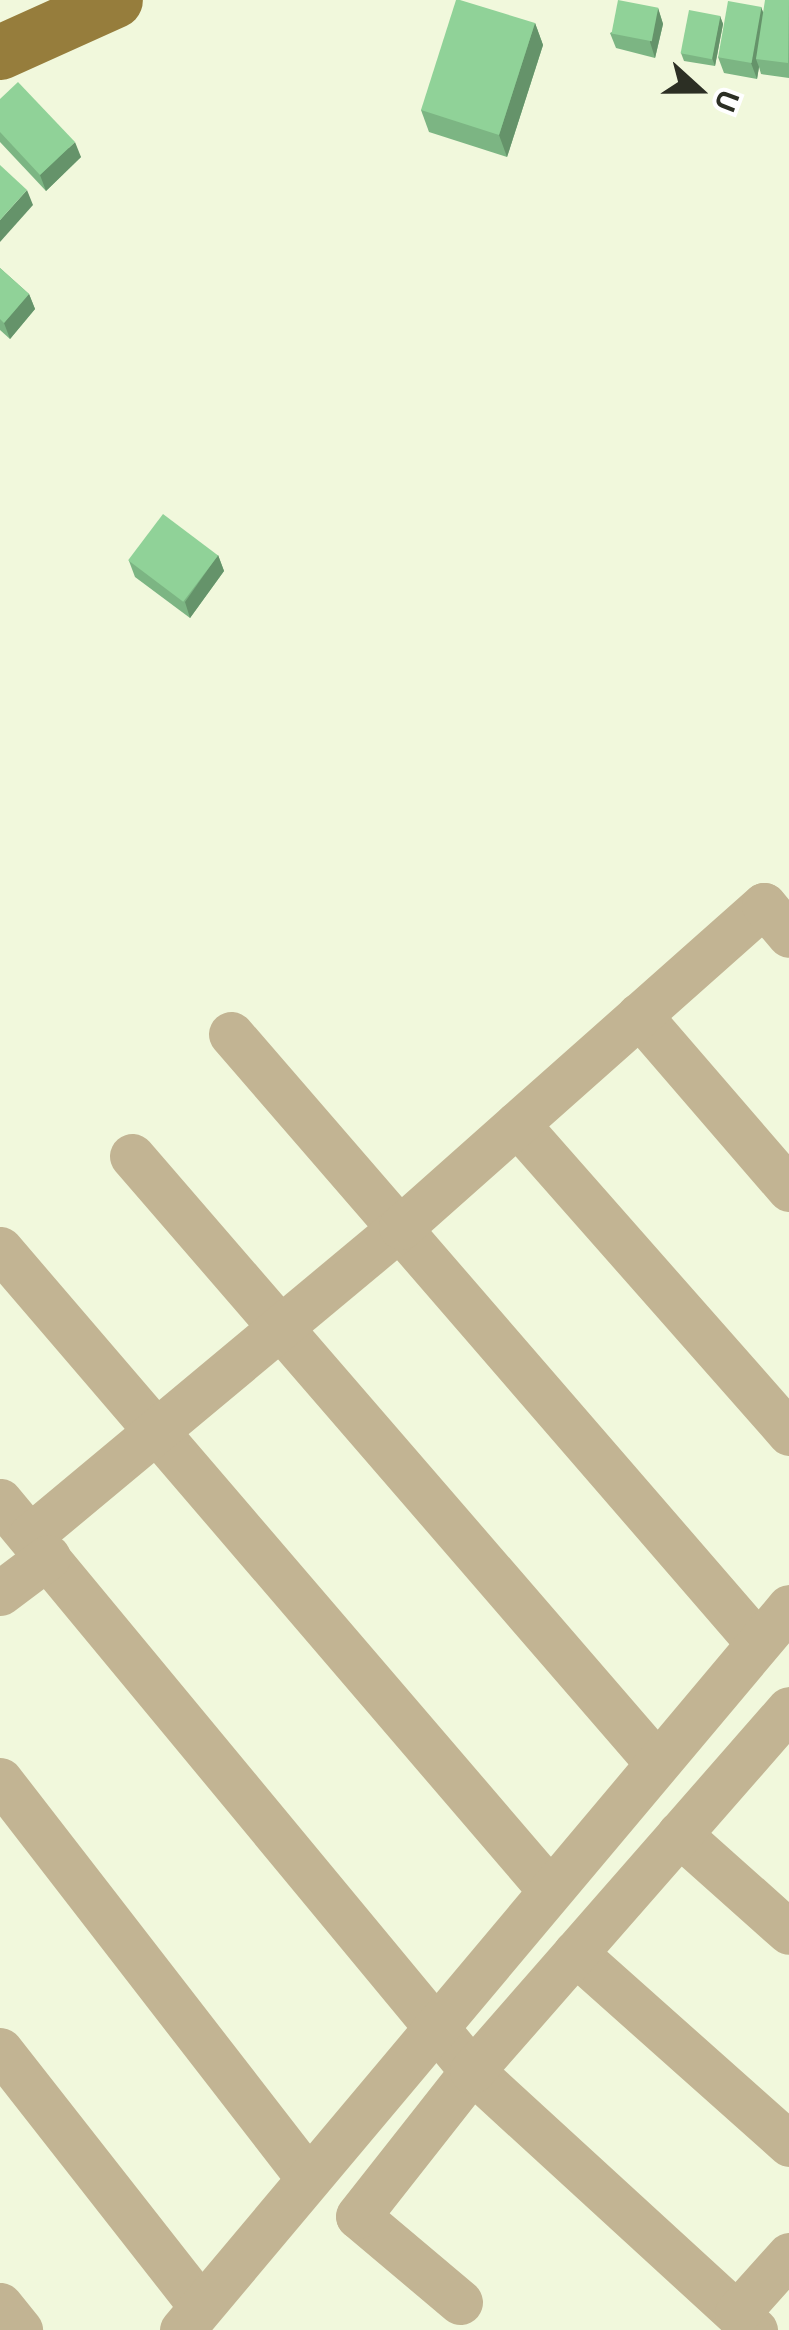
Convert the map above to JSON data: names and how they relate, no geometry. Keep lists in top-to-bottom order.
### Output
{
  "north": "right"
}
